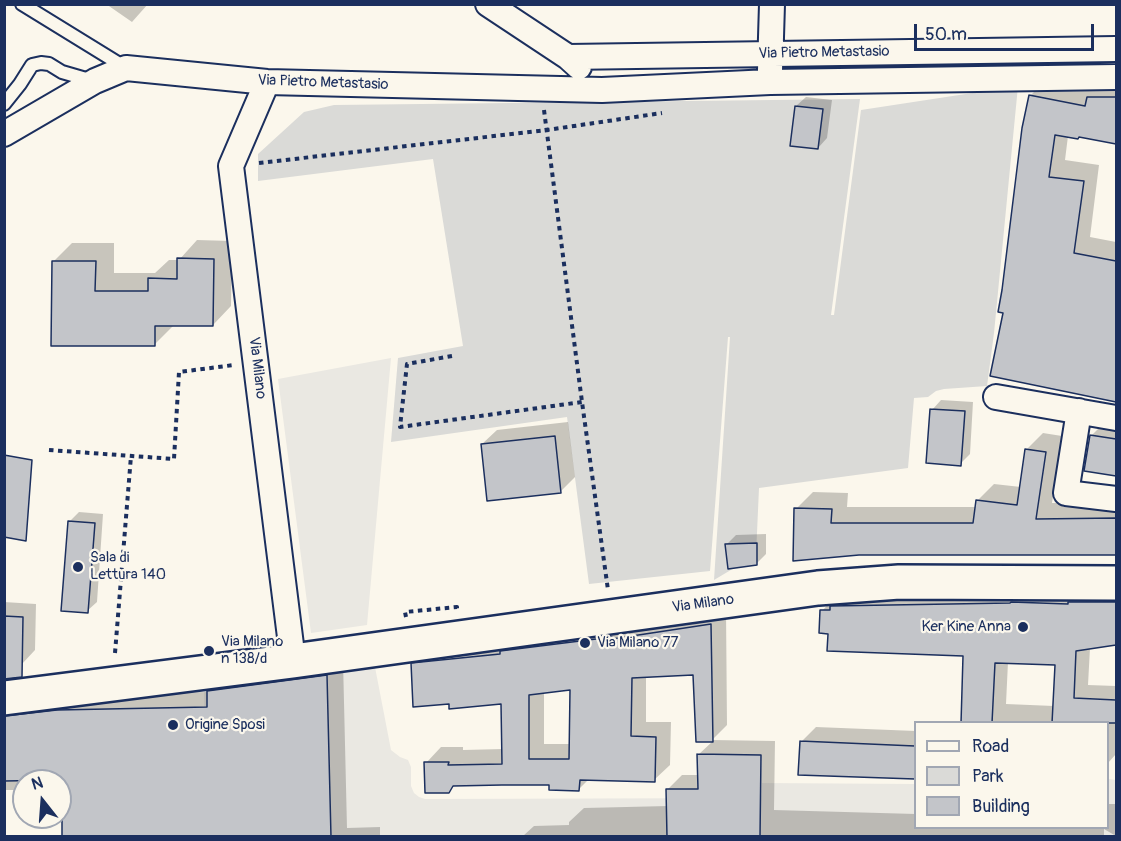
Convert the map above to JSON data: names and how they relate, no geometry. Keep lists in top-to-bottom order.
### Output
{
  "streets": {
    "main road": ["Via Milano"],
    "street": ["Via Pietro Metastasio"]
  },
  "places": [
    "Sala di Lettura 140",
    "Ker Kine Anna",
    "Via Milano 77",
    "Via Milano n 138/d",
    "Origine Sposi"
  ],
  "legend": ["Road", "Park", "Building"],
  "scale_bar": "50 m",
  "north": "top"
}
